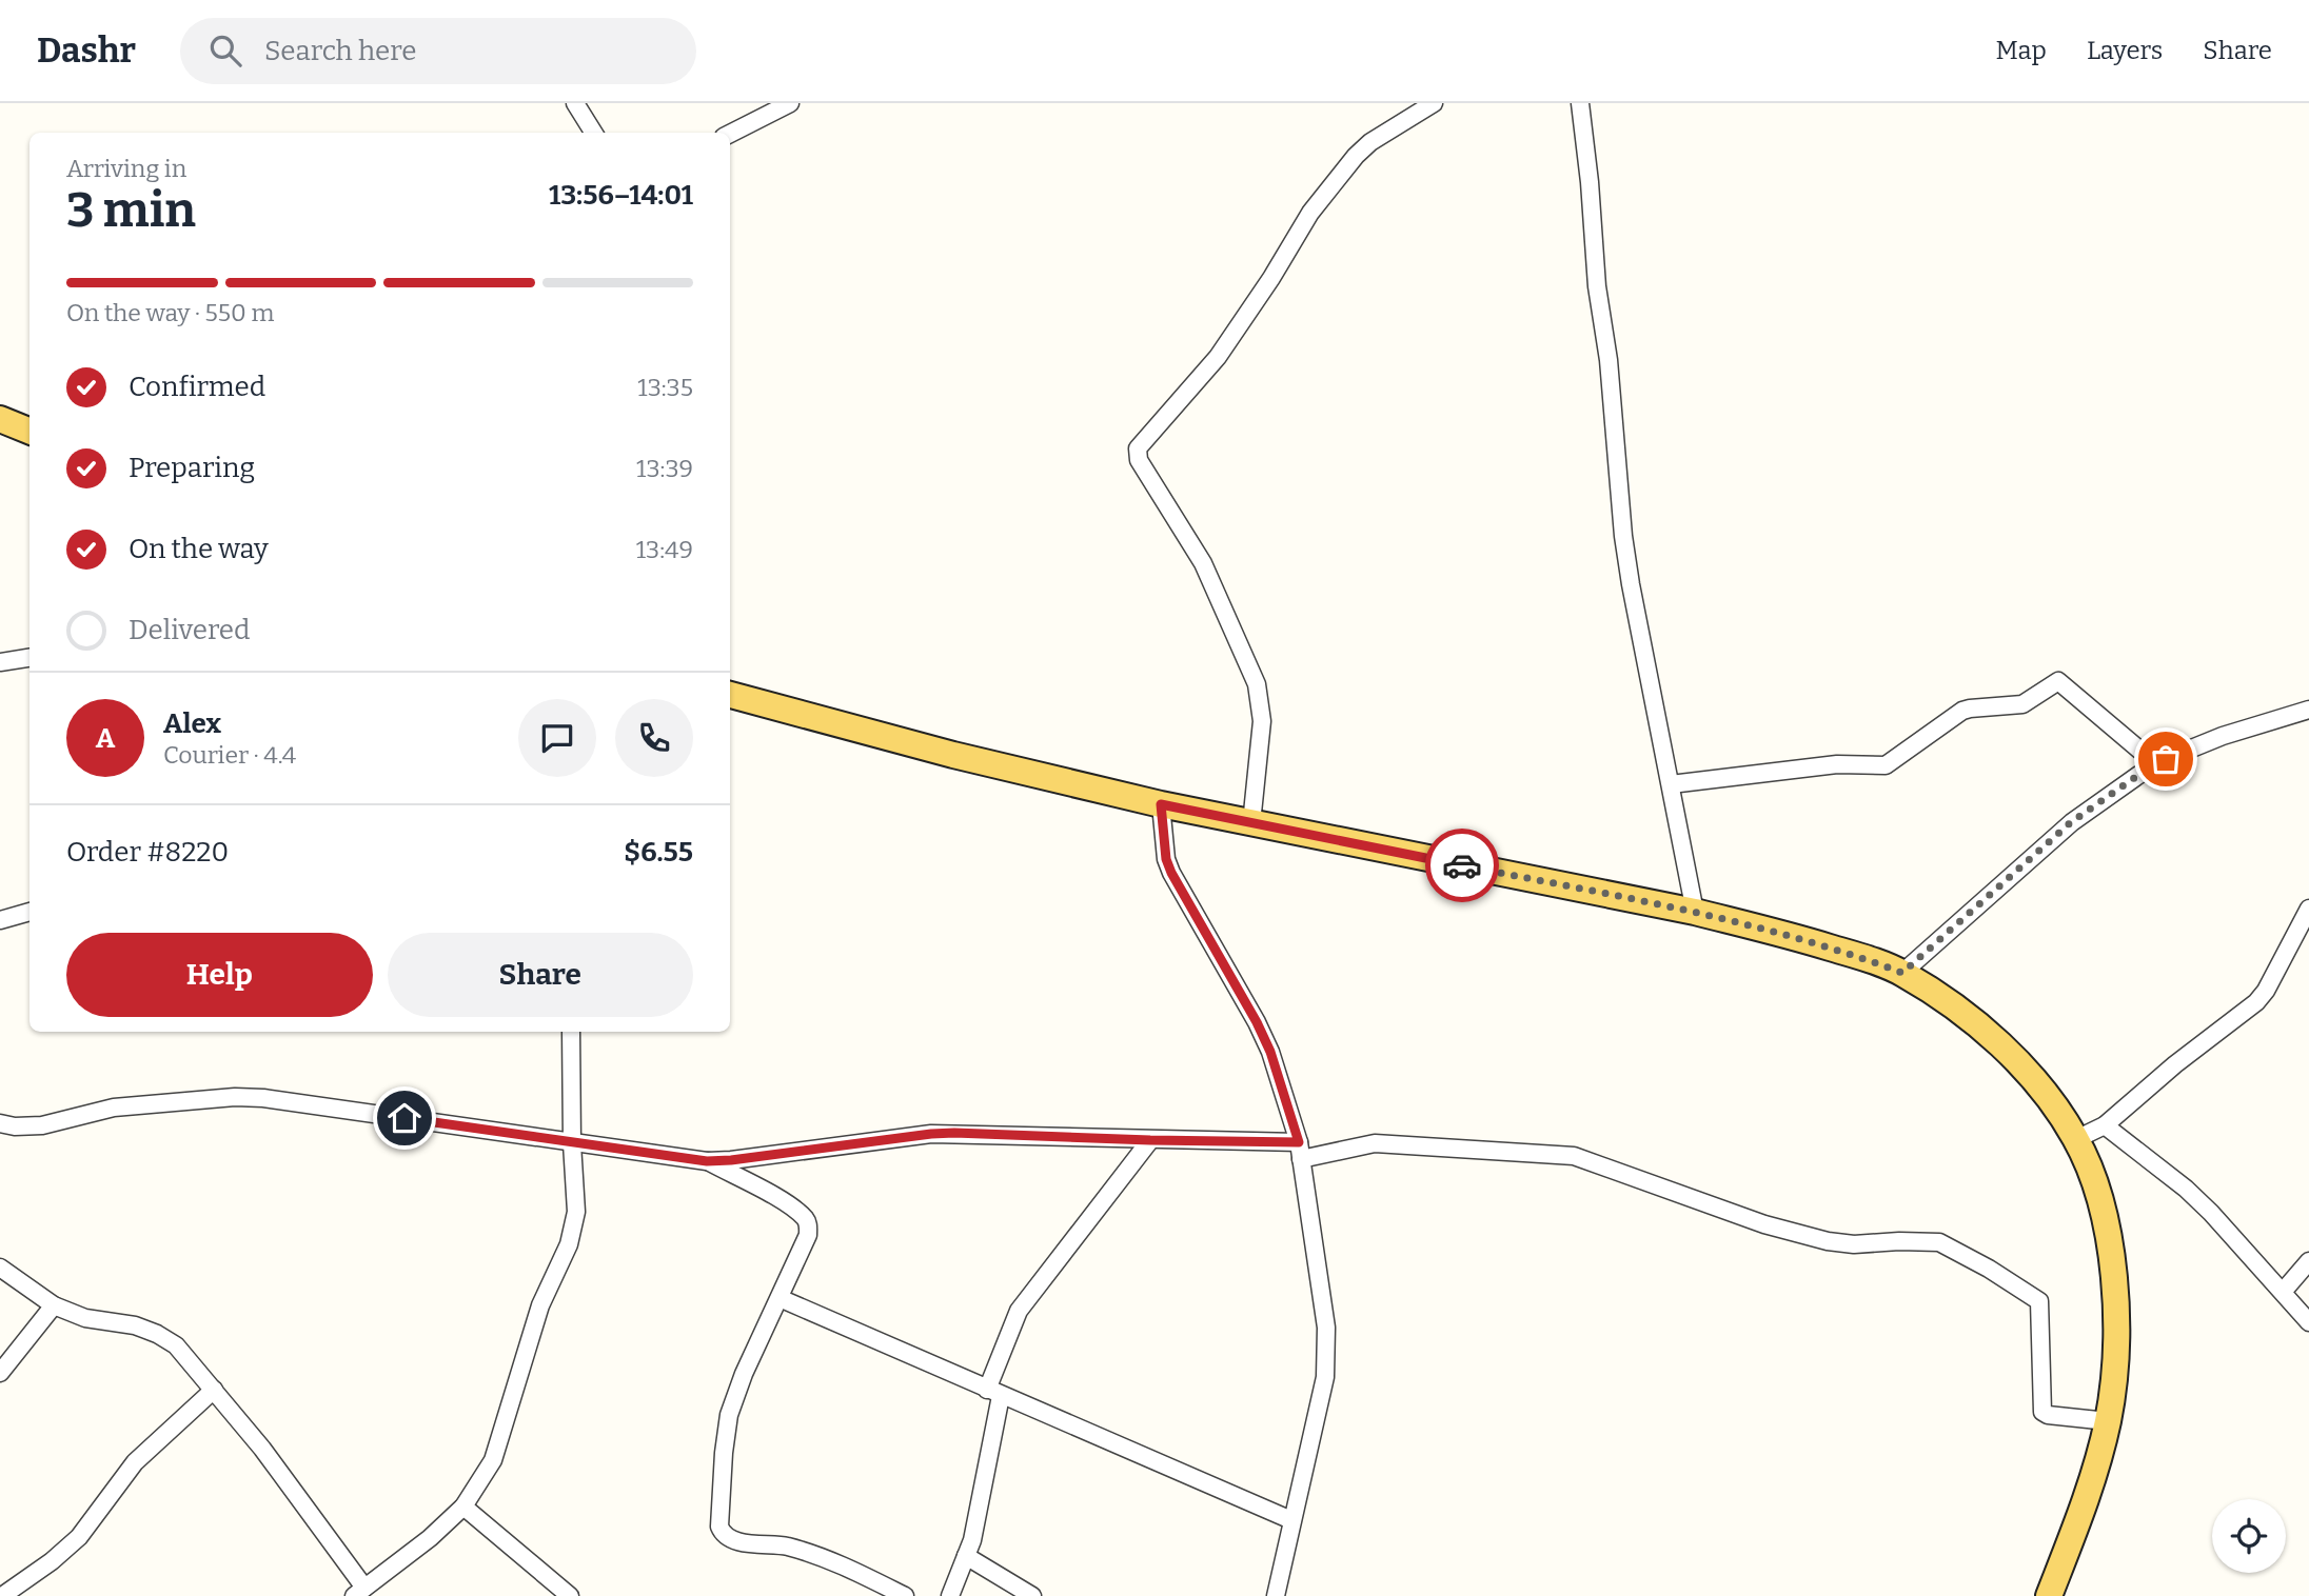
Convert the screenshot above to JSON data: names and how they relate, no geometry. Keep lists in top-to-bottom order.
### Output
{
  "page": {
    "header": "Dashr",
    "search": "Search here",
    "nav": ["Map", "Layers", "Share"],
    "heading": ["3 min", "Arriving in", "13:56–14:01"],
    "panel": [
      "Alex",
      "Courier · 4.4",
      "Order #8220",
      "$6.55"
    ],
    "bar": "On the way · 550 m",
    "list": [
      ["Confirmed", "13:35"],
      ["Preparing", "13:39"],
      ["On the way", "13:49"],
      "Delivered"
    ],
    "round": "A",
    "buttons": ["Help", "Share"]
  }
}
